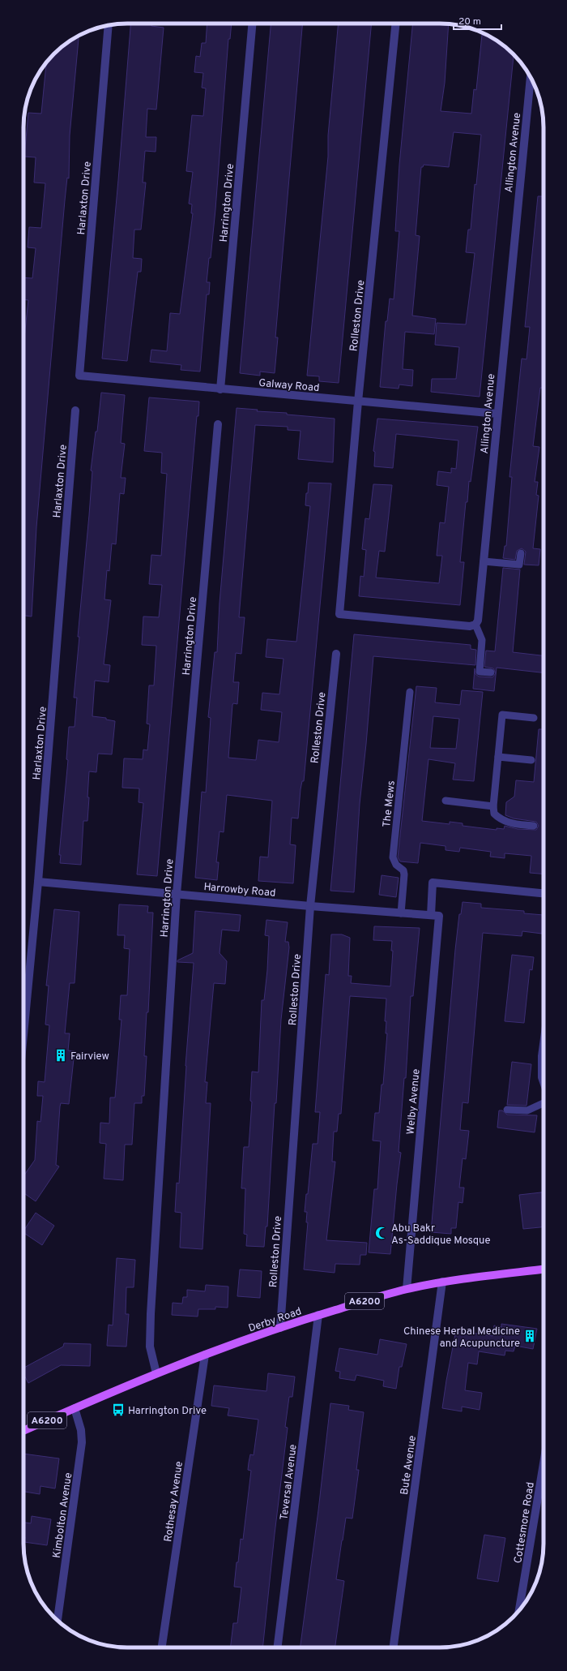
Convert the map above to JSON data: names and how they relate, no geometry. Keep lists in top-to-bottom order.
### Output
{
  "streets": {
    "main road": ["A6200", "Derby Road"],
    "street": [
      "Allington Avenue",
      "Harlaxton Drive",
      "Harrington Drive",
      "Rolleston Drive",
      "Galway Road",
      "Harrowby Road",
      "Welby Avenue",
      "Bute Avenue",
      "Teversal Avenue",
      "Rothesay Avenue",
      "Kimbolton Avenue",
      "Cottesmore Road"
    ],
    "lane": ["The Mews"]
  },
  "crossings": [
    ["Allington Avenue", "Rolleston Drive"],
    ["Allington Avenue", "Galway Road"],
    ["Harlaxton Drive", "Galway Road"],
    ["Harlaxton Drive", "Harrowby Road"],
    ["Harrington Drive", "Galway Road"],
    ["Harrington Drive", "Harrowby Road"],
    ["Harrington Drive", "Derby Road"],
    ["Rolleston Drive", "Galway Road"],
    ["Rolleston Drive", "Harrowby Road"],
    ["Rolleston Drive", "Derby Road"],
    ["The Mews", "Harrowby Road"],
    ["Harrowby Road", "Welby Avenue"],
    ["Welby Avenue", "Derby Road"],
    ["Derby Road", "Bute Avenue"],
    ["Derby Road", "Teversal Avenue"],
    ["Derby Road", "Rothesay Avenue"],
    ["Derby Road", "Kimbolton Avenue"]
  ],
  "places": {
    "building": ["Fairview", "Chinese Herbal Medicine and Acupuncture"],
    "mosque": ["Abu Bakr As-Saddique Mosque"],
    "bus stop": ["Harrington Drive"]
  },
  "scale_bar": "20 m"
}
